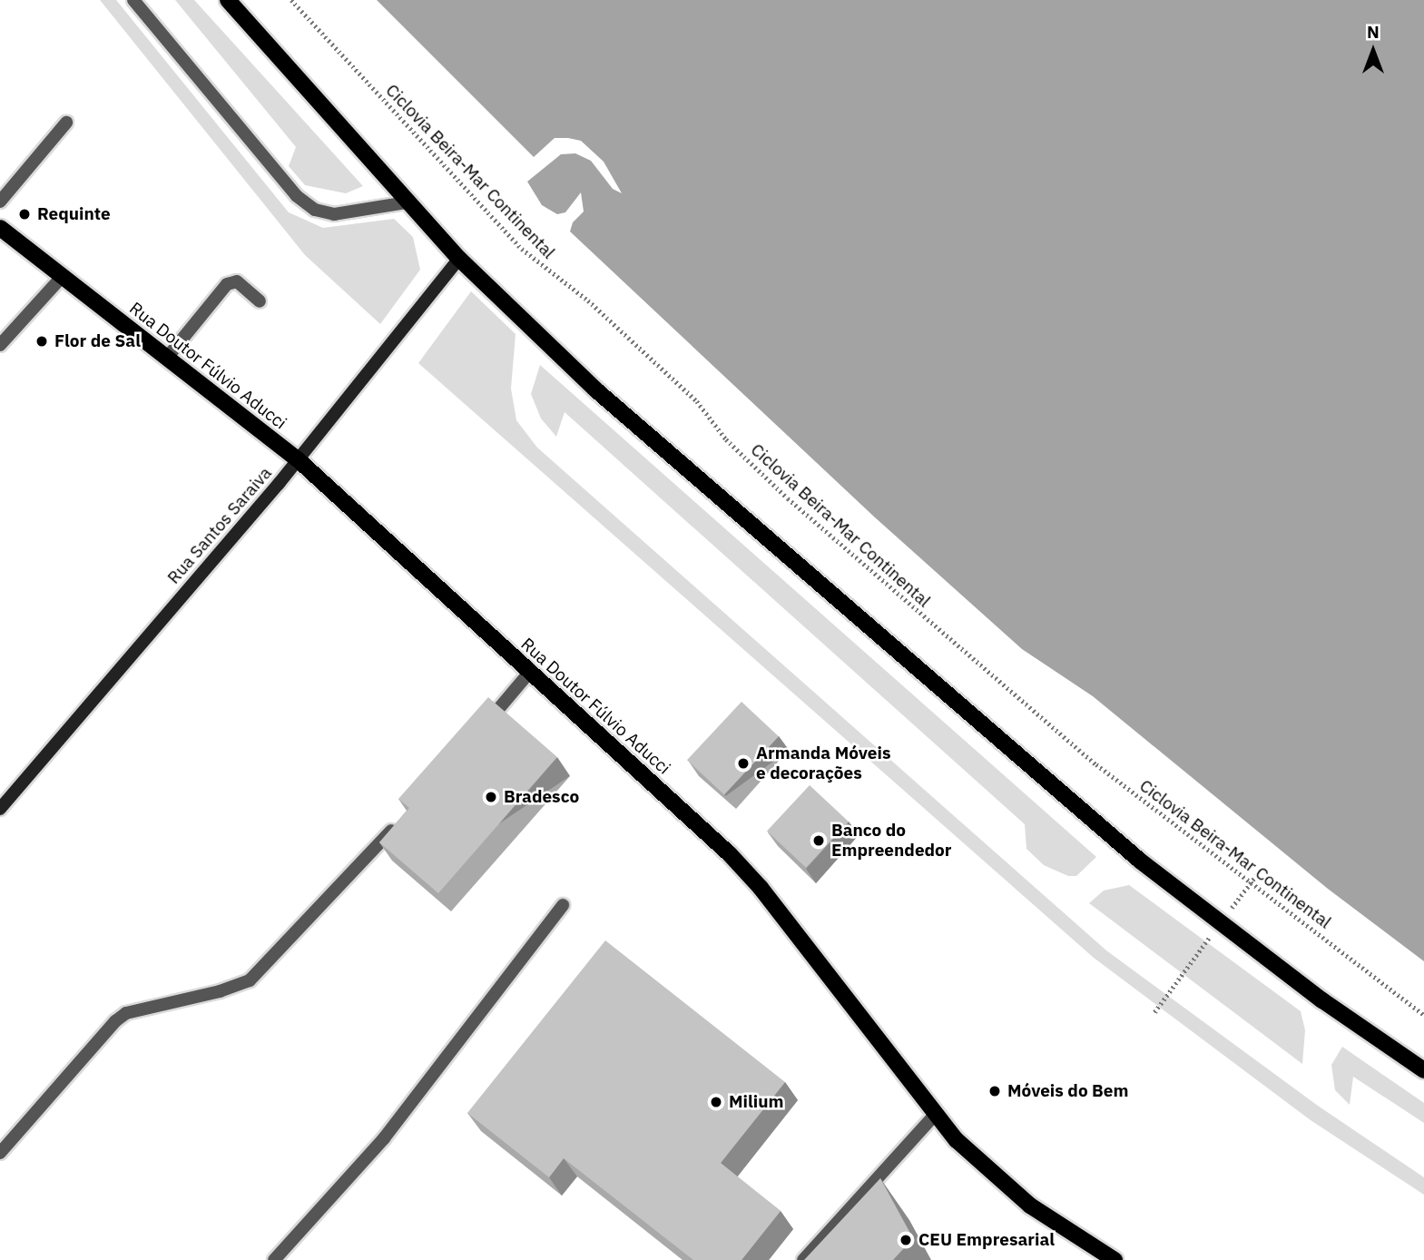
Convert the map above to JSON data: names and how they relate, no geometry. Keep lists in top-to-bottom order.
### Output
{
  "streets": {
    "main road": ["Rua Doutor Fúlvio Aducci", "Rua Santos Saraiva"],
    "path": ["Ciclovia Beira-Mar Continental"]
  },
  "crossings": [
    ["Rua Doutor Fúlvio Aducci", "Rua Santos Saraiva"]
  ],
  "places": [
    "Requinte",
    "Flor de Sal",
    "Armanda Móveis e decorações",
    "Bradesco",
    "Banco do Empreendedor",
    "Móveis do Bem",
    "Milium",
    "CEU Empresarial"
  ],
  "north": "top"
}
